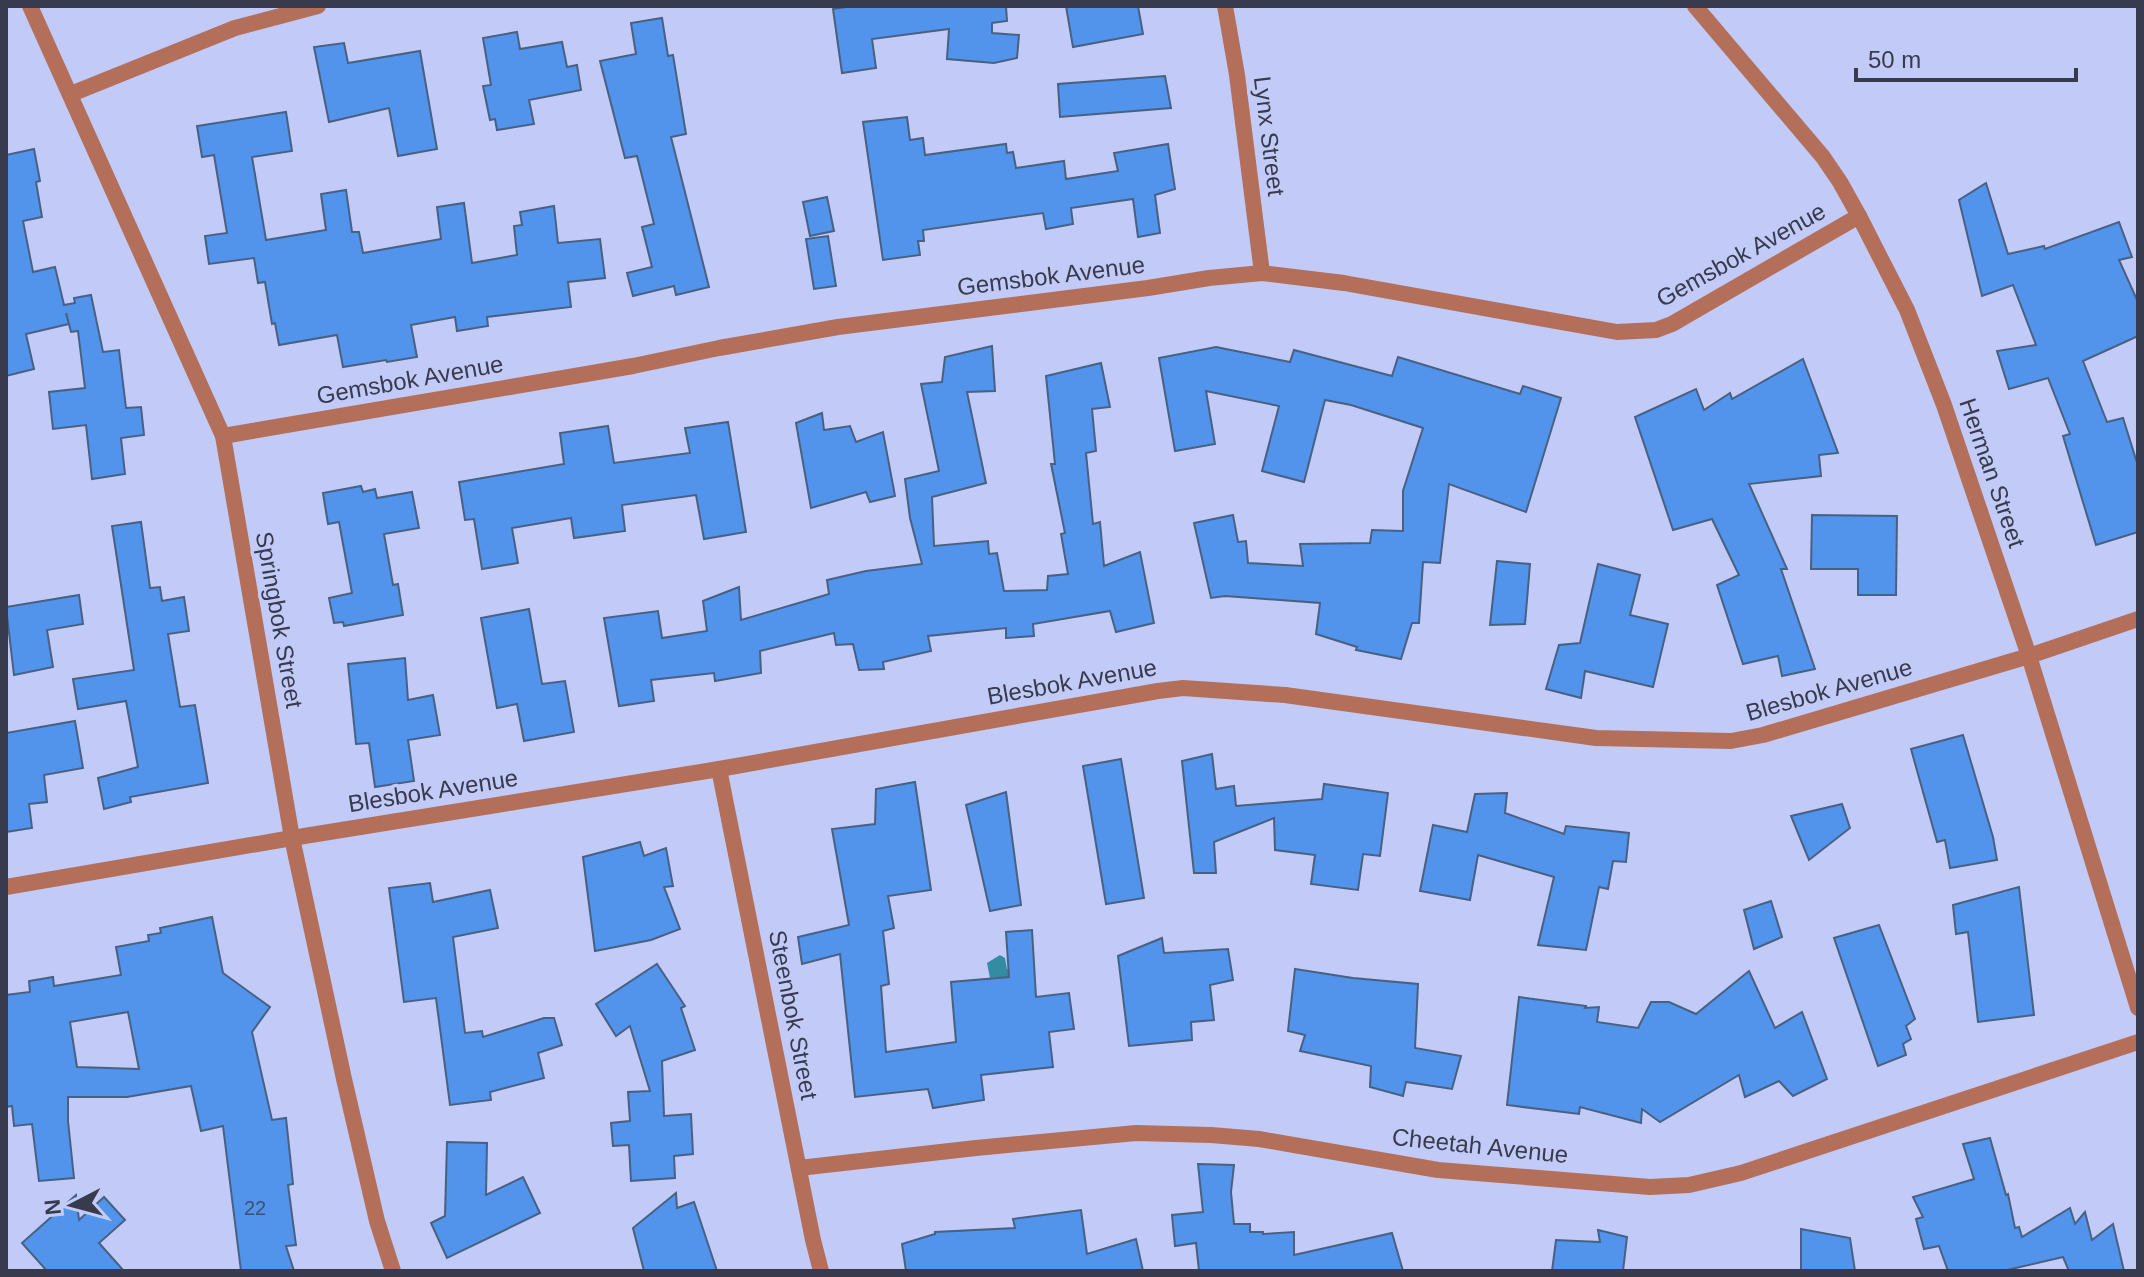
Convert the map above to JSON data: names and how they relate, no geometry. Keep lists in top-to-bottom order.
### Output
{
  "streets": {
    "street": [
      "Lynx Street",
      "Gemsbok Avenue",
      "Herman Street",
      "Springbok Street",
      "Blesbok Avenue",
      "Steenbok Street",
      "Cheetah Avenue"
    ]
  },
  "crossings": [
    ["Lynx Street", "Gemsbok Avenue"],
    ["Gemsbok Avenue", "Herman Street"],
    ["Gemsbok Avenue", "Springbok Street"],
    ["Herman Street", "Blesbok Avenue"],
    ["Springbok Street", "Blesbok Avenue"],
    ["Blesbok Avenue", "Steenbok Street"],
    ["Steenbok Street", "Cheetah Avenue"]
  ],
  "house_numbers": ["22"],
  "scale_bar": "50 m",
  "north": "left"
}
